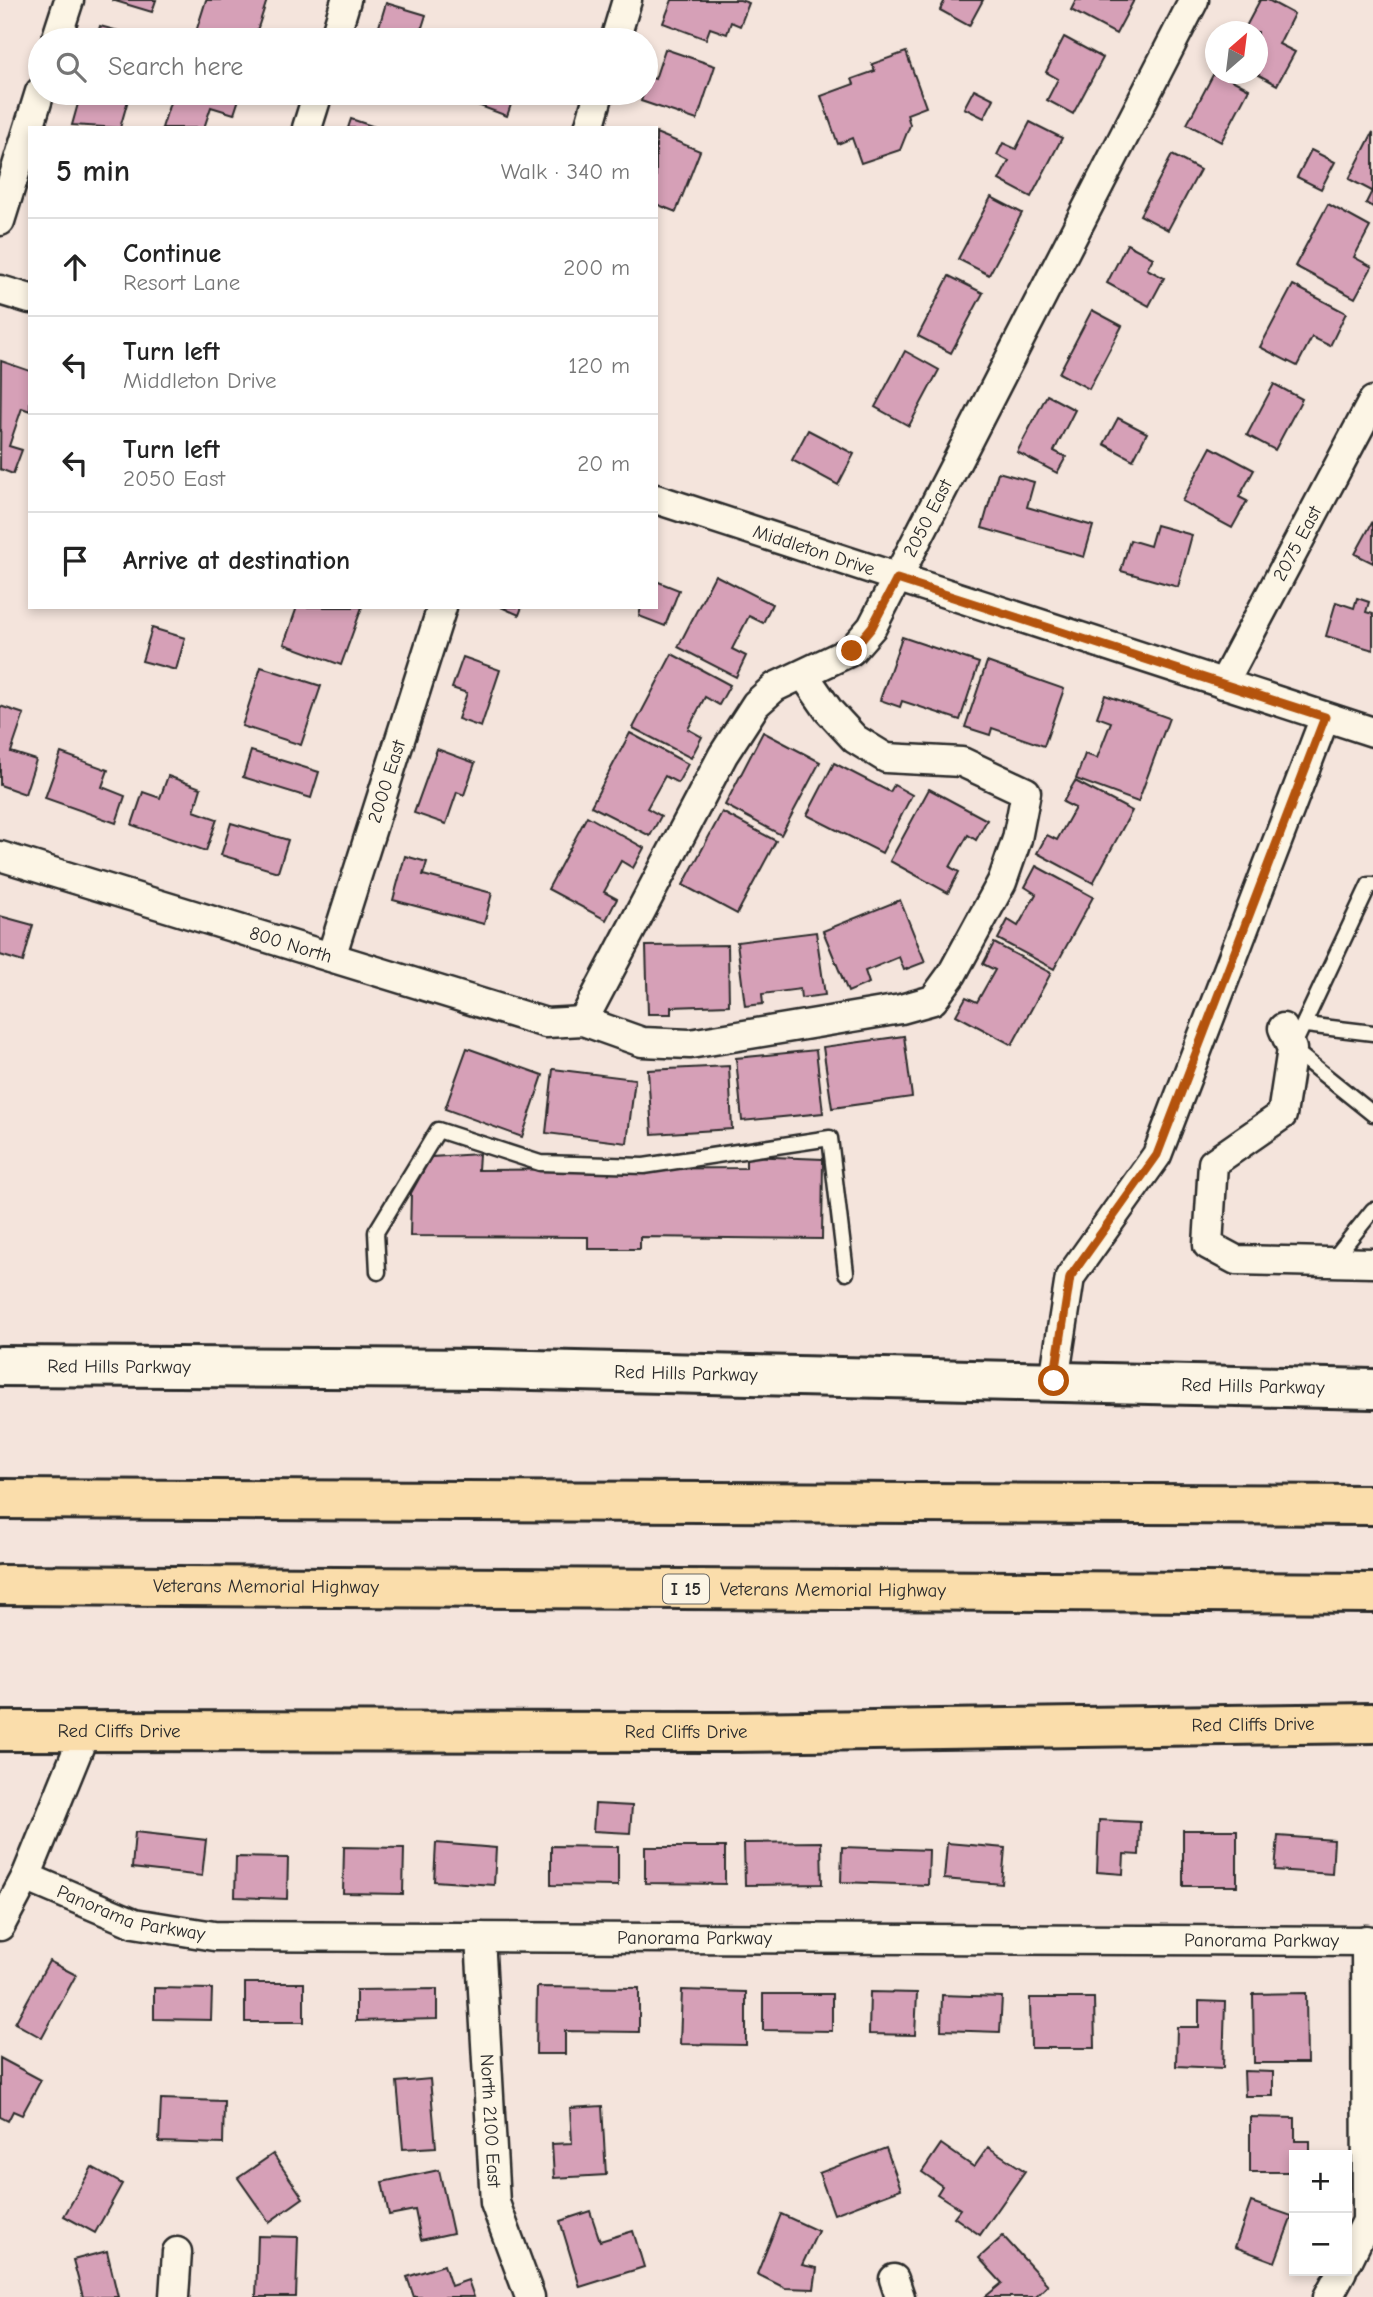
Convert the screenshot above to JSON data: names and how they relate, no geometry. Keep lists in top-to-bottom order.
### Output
{
  "streets": {
    "main road": [
      "Red Hills Parkway",
      "Veterans Memorial Highway",
      "I 15",
      "Red Cliffs Drive"
    ],
    "street": [
      "2050 East",
      "2075 East",
      "Middleton Drive",
      "2000 East",
      "800 North",
      "Panorama Parkway",
      "North 2100 East"
    ]
  },
  "crossings": [
    ["2050 East", "Middleton Drive"],
    ["2050 East", "800 North"],
    ["2075 East", "Middleton Drive"],
    ["2000 East", "800 North"],
    ["Panorama Parkway", "North 2100 East"]
  ],
  "north": "top right",
  "page": {
    "search": "Search here",
    "heading": ["5 min", "Walk · 340 m"],
    "list": [
      ["Continue", "Resort Lane", "200 m"],
      ["Turn left", "Middleton Drive", "120 m"],
      ["Turn left", "2050 East", "20 m"],
      "Arrive at destination"
    ],
    "map_buttons": ["+", "−"]
  }
}
